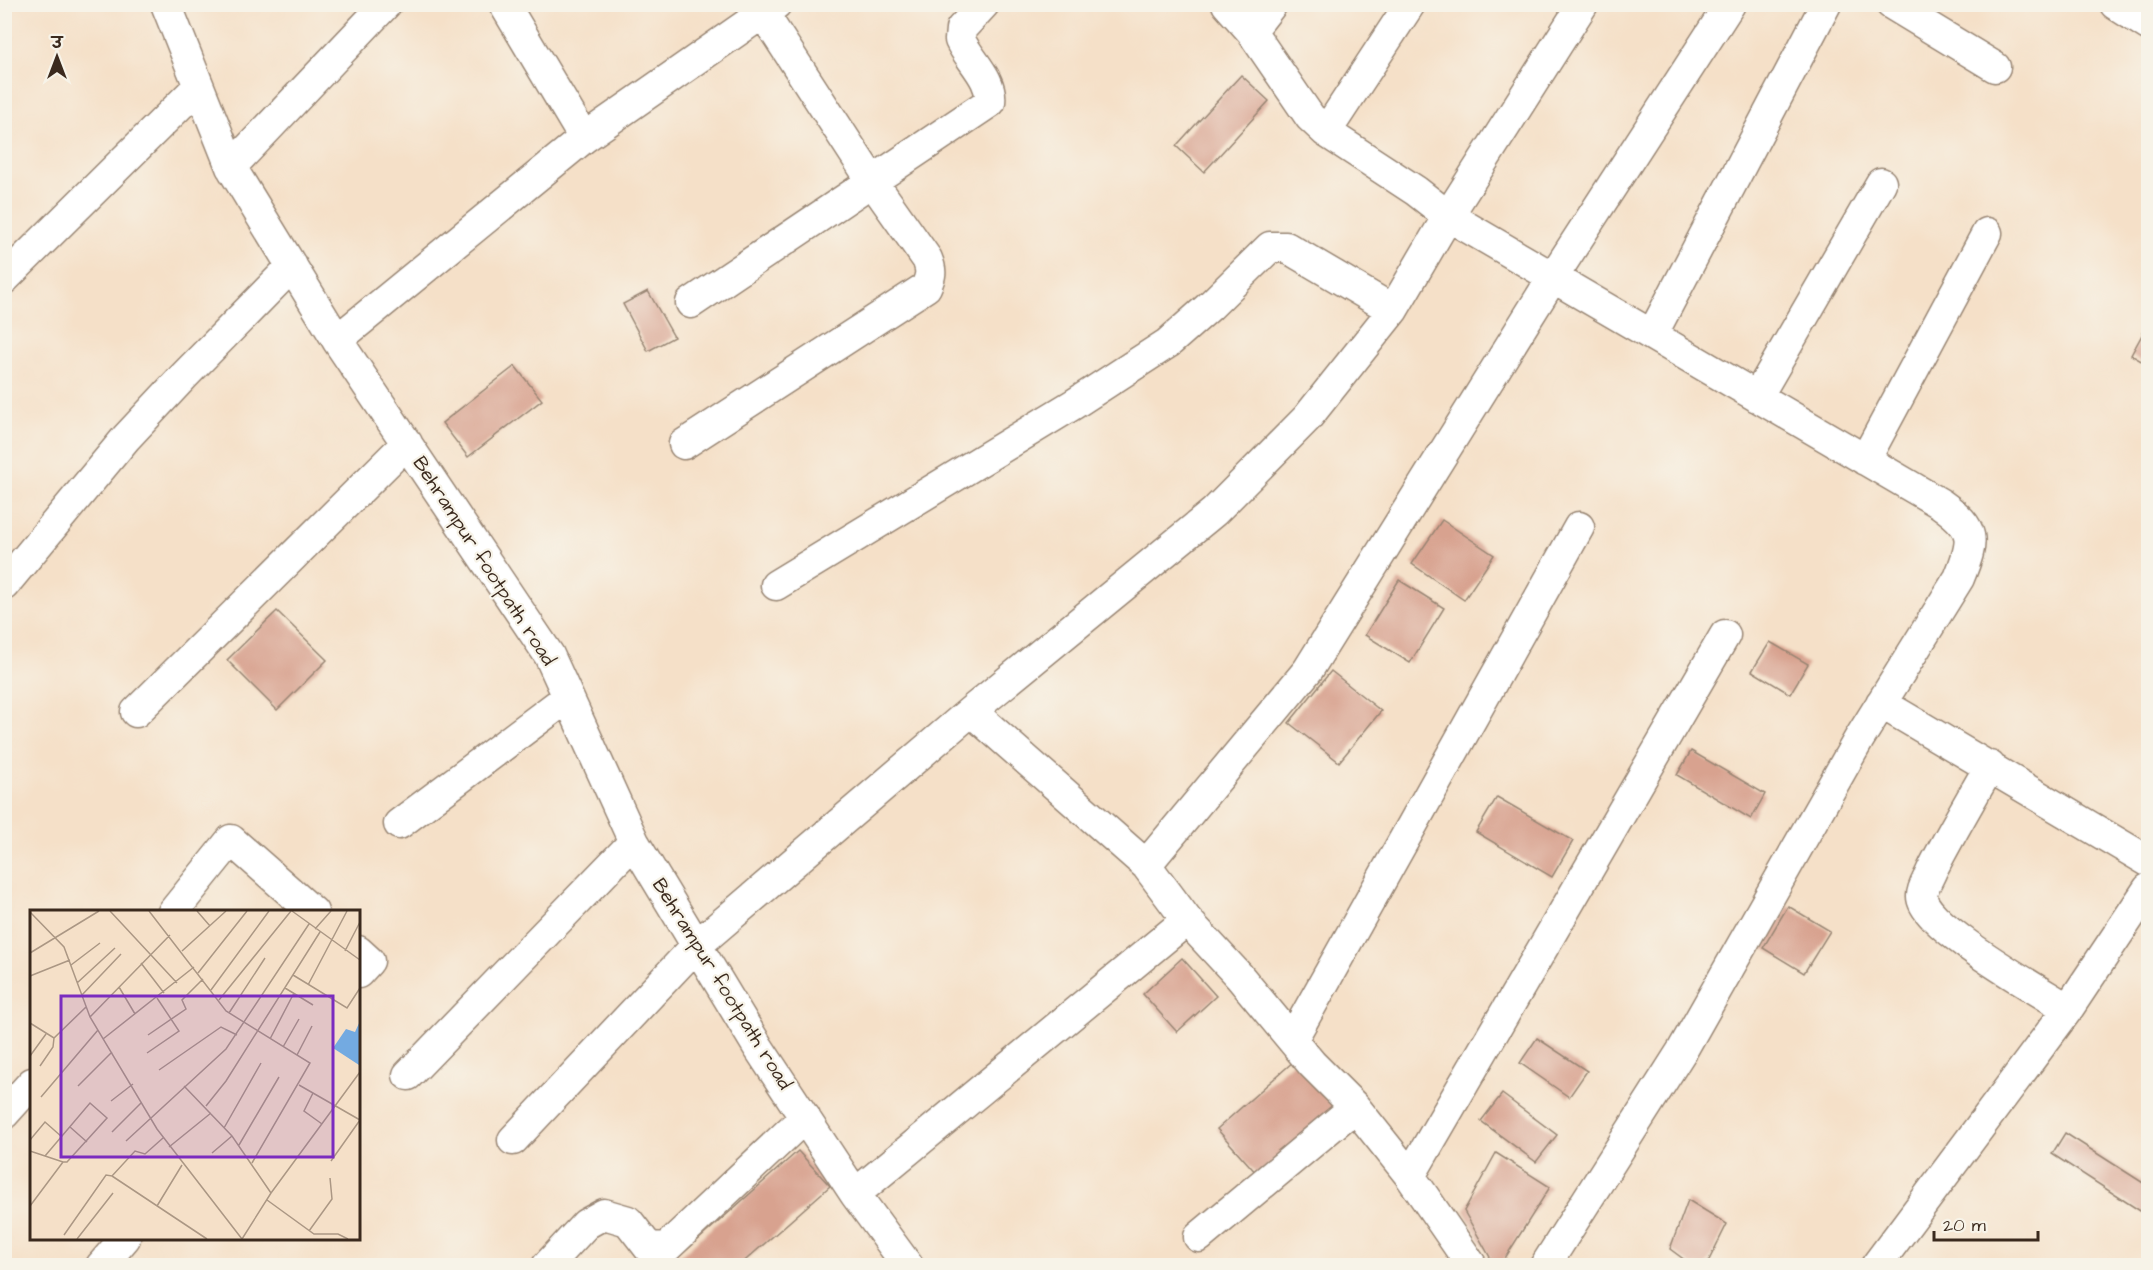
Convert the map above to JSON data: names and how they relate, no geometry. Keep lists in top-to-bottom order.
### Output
{
  "streets": {
    "street": ["Behrampur footpath road"]
  },
  "scale_bar": "20 m",
  "north": "top"
}
